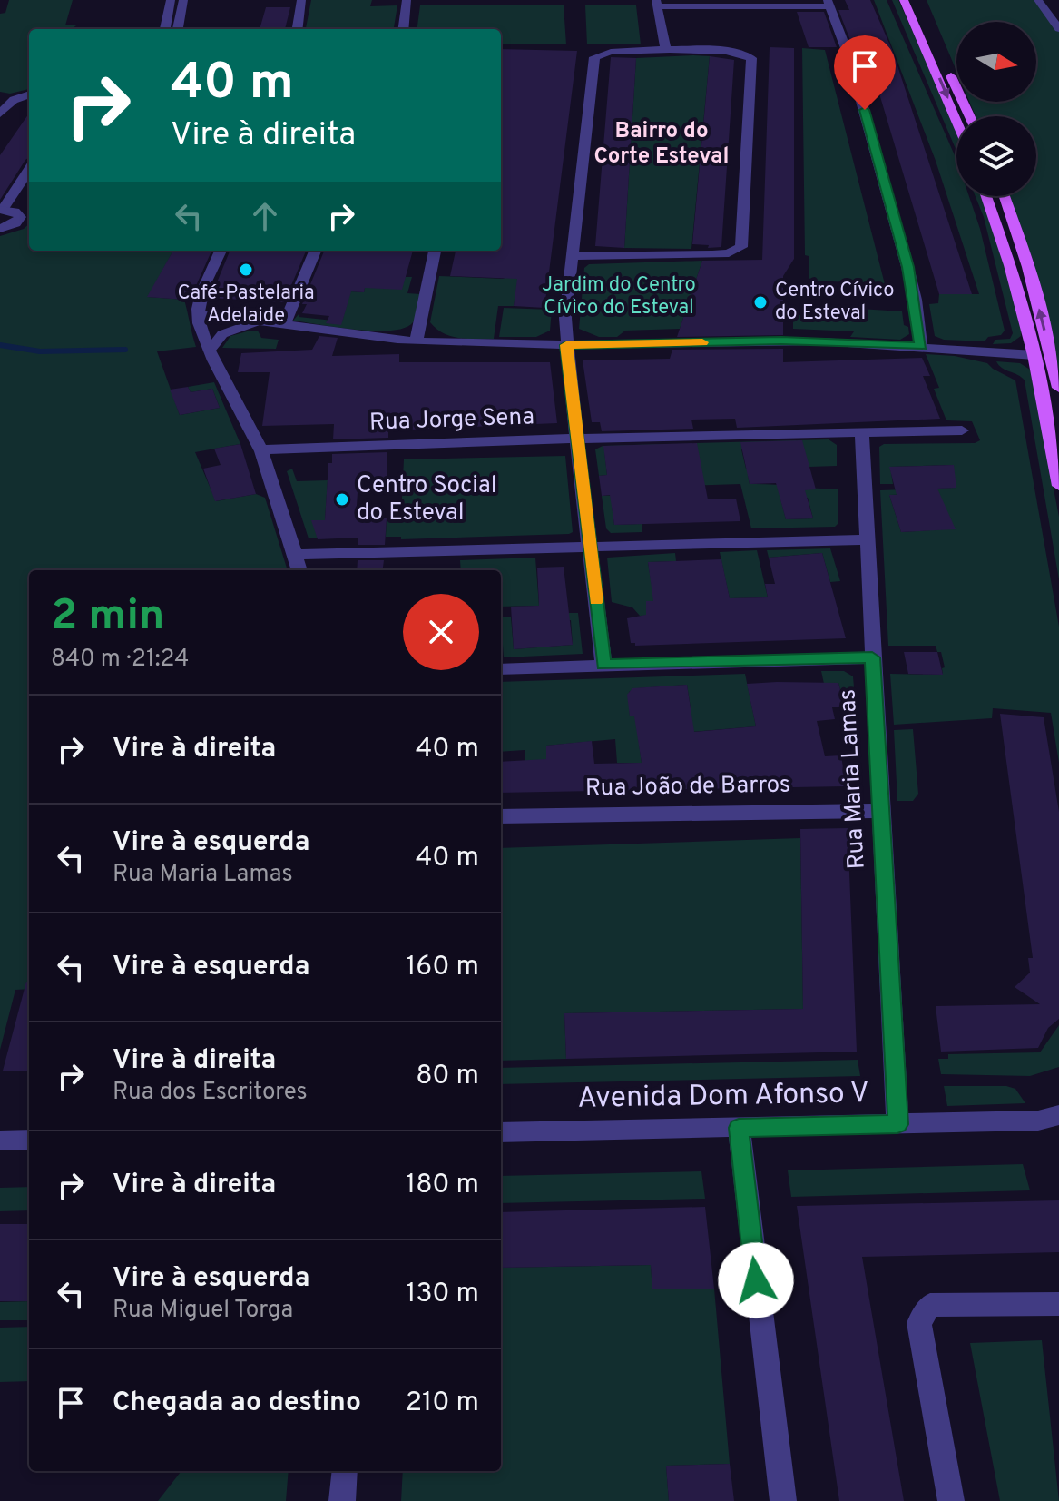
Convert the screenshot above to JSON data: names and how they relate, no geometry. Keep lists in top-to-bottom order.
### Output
{
  "streets": {
    "street": [
      "Rua Jorge Sena",
      "Rua Maria Lamas",
      "Rua João de Barros",
      "Avenida Dom Afonso V"
    ]
  },
  "crossings": [
    ["Rua Jorge Sena", "Rua Maria Lamas"],
    ["Rua Maria Lamas", "Rua João de Barros"],
    ["Rua Maria Lamas", "Avenida Dom Afonso V"]
  ],
  "districts": ["Bairro do Corte Esteval"],
  "parks": ["Jardim do Centro Cívico do Esteval"],
  "places": ["Café-Pastelaria Adelaide", "Centro Cívico do Esteval", "Centro Social do Esteval"],
  "north": "right",
  "page": {
    "turn": ["40 m", "Vire à direita"],
    "heading": ["2 min", "840 m · 21:24"],
    "list": [
      {
        "name": "Vire à direita",
        "value": "40 m"
      },
      {
        "name": "Vire à esquerda",
        "note": "Rua Maria Lamas",
        "value": "40 m"
      },
      {
        "name": "Vire à esquerda",
        "value": "160 m"
      },
      {
        "name": "Vire à direita",
        "note": "Rua dos Escritores",
        "value": "80 m"
      },
      {
        "name": "Vire à direita",
        "value": "180 m"
      },
      {
        "name": "Vire à esquerda",
        "note": "Rua Miguel Torga",
        "value": "130 m"
      },
      {
        "name": "Chegada ao destino",
        "value": "210 m"
      }
    ]
  }
}
